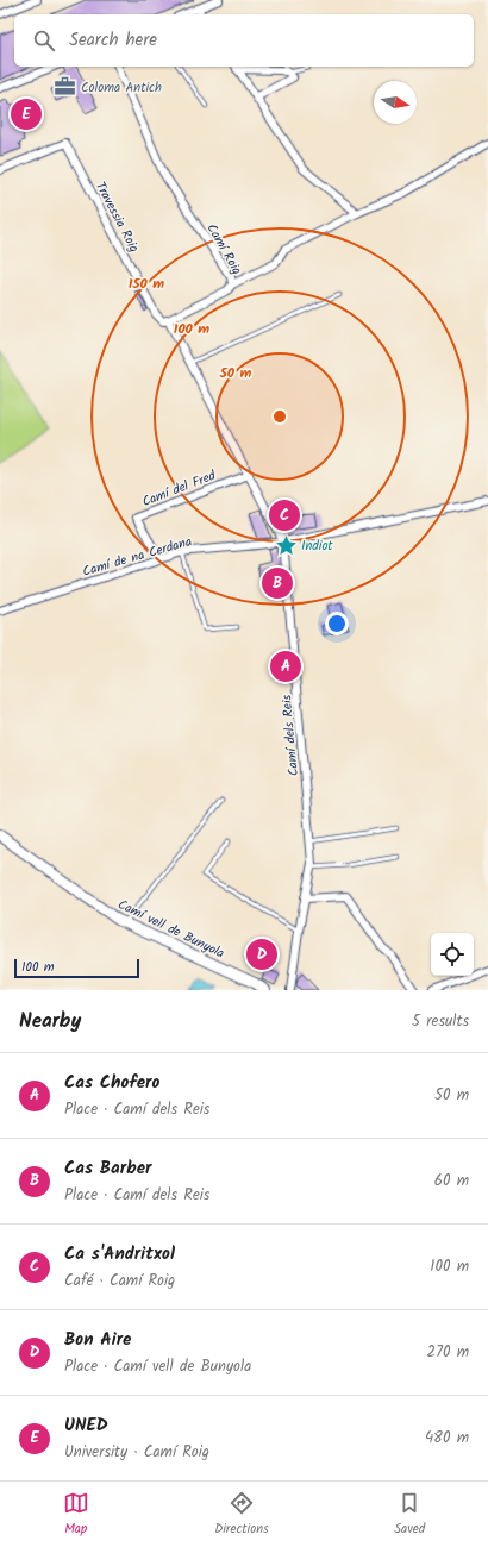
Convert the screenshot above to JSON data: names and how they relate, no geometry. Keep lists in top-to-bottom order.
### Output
{
  "streets": {
    "street": [
      "Travessia Roig",
      "Camí Roig",
      "Camí del Fred",
      "Camí de na Cerdana",
      "Camí dels Reis",
      "Camí vell de Bunyola"
    ]
  },
  "crossings": [
    ["Travessia Roig", "Camí Roig"],
    ["Camí del Fred", "Camí de na Cerdana"],
    ["Camí de na Cerdana", "Camí dels Reis"]
  ],
  "places": {
    "office": ["Coloma Antich"],
    "place": ["Indiot"]
  },
  "scale_bar": "100 m",
  "north": "right",
  "page": {
    "search": "Search here",
    "pins": [
      "E",
      "C",
      "B",
      "A",
      "D"
    ],
    "scale": "100 m",
    "heading": ["Nearby", "5 results"],
    "list": [
      {
        "mark": "A",
        "name": "Cas Chofero",
        "note": "Place · Camí dels Reis",
        "value": "50 m"
      },
      {
        "mark": "B",
        "name": "Cas Barber",
        "note": "Place · Camí dels Reis",
        "value": "60 m"
      },
      {
        "mark": "C",
        "name": "Ca s'Andritxol",
        "note": "Café · Camí Roig",
        "value": "100 m"
      },
      {
        "mark": "D",
        "name": "Bon Aire",
        "note": "Place · Camí vell de Bunyola",
        "value": "270 m"
      },
      {
        "mark": "E",
        "name": "UNED",
        "note": "University · Camí Roig",
        "value": "480 m"
      }
    ],
    "nav": ["Map", "Directions", "Saved"]
  },
  "rings": ["150 m", "100 m", "50 m"]
}
